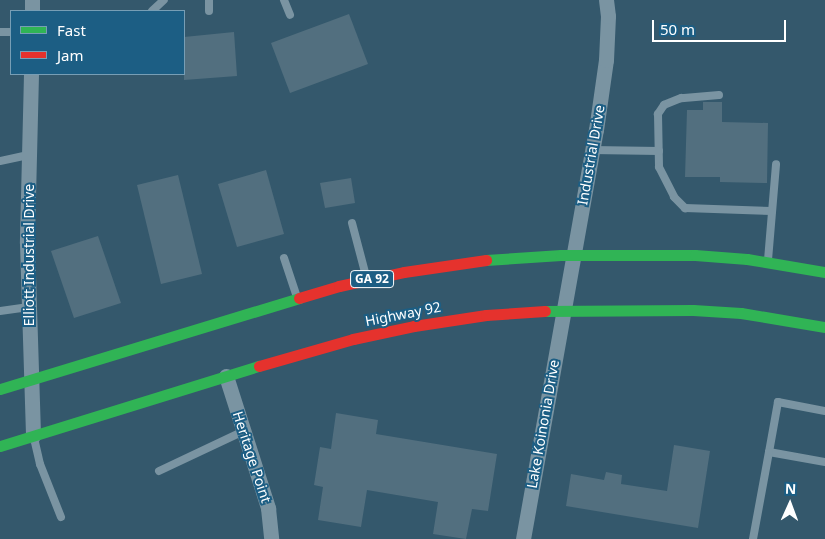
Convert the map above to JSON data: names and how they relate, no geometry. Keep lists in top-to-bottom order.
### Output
{
  "streets": {
    "main road": ["GA 92", "Highway 92"],
    "street": [
      "Industrial Drive",
      "Elliott Industrial Drive",
      "Lake Koinonia Drive",
      "Heritage Point"
    ]
  },
  "crossings": [
    ["Industrial Drive", "GA 92"],
    ["Industrial Drive", "Highway 92"],
    ["Industrial Drive", "Lake Koinonia Drive"],
    ["Elliott Industrial Drive", "GA 92"],
    ["Elliott Industrial Drive", "Highway 92"],
    ["Highway 92", "Lake Koinonia Drive"],
    ["Highway 92", "Heritage Point"]
  ],
  "legend": ["Fast", "Jam"],
  "scale_bar": "50 m",
  "north": "top"
}
